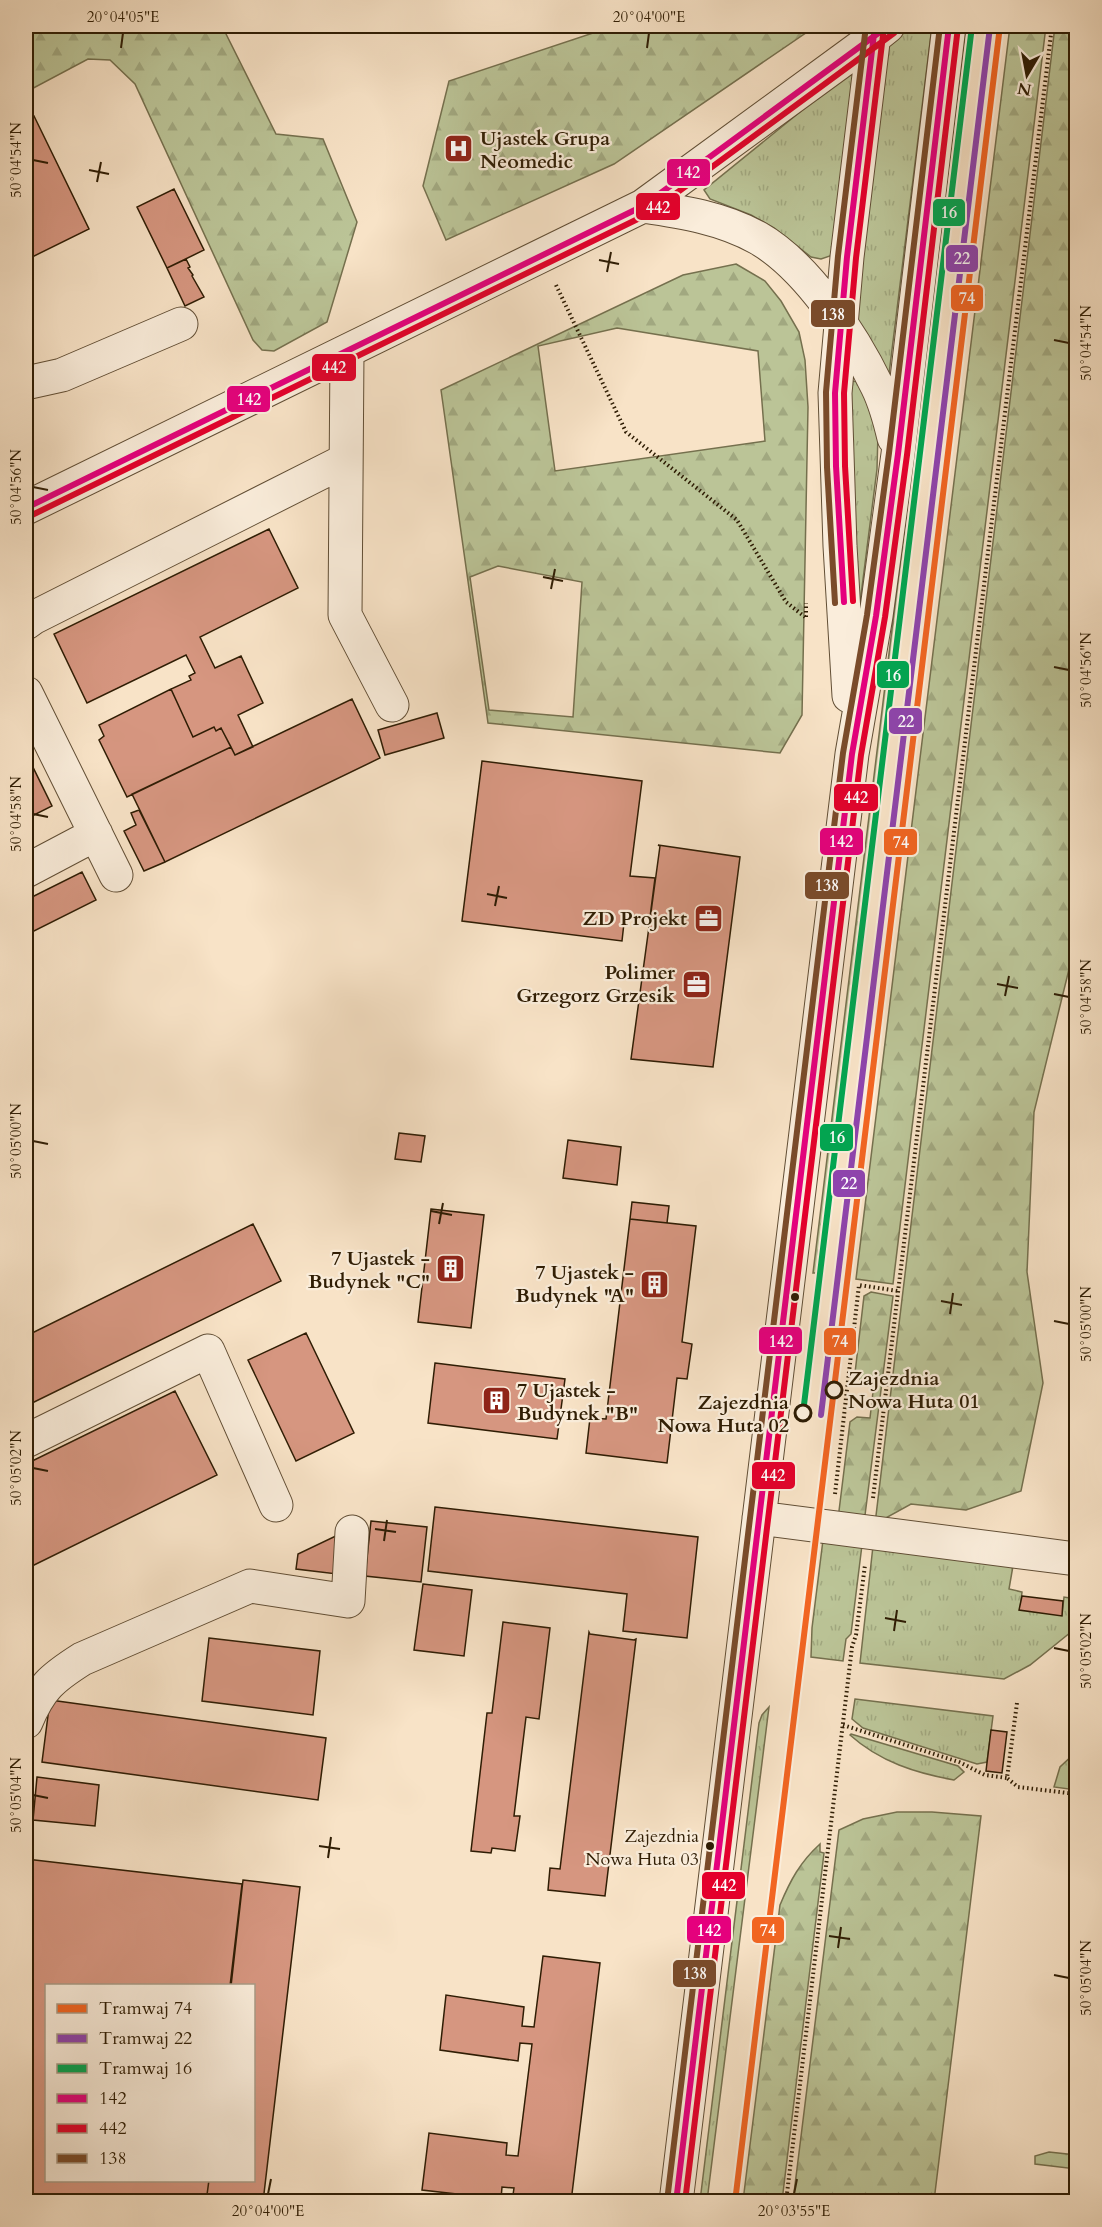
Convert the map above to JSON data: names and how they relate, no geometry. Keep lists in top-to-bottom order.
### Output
{
  "places": {
    "hospital": ["Ujastek Grupa Neomedic"],
    "office": ["ZD Projekt", "Polimer Grzegorz Grzesik"],
    "building": ["7 Ujastek - Budynek \"C\"", "7 Ujastek - Budynek \"A\"", "7 Ujastek - Budynek \"B\""],
    "other": ["Zajezdnia Nowa Huta 01", "Zajezdnia Nowa Huta 02", "Zajezdnia Nowa Huta 03"]
  },
  "lines": [
    "tram line 74",
    "tram line 16",
    "transit line 142",
    "transit line 138",
    "tram line 22",
    "transit line 442"
  ],
  "legend": [
    "Tramwaj 74",
    "Tramwaj 22",
    "Tramwaj 16",
    "142",
    "442",
    "138"
  ],
  "north": "bottom",
  "coordinates": [
    "20°04'05\"E",
    "20°04'00\"E",
    "50°04'54\"N",
    "50°04'56\"N",
    "50°04'58\"N",
    "50°05'00\"N",
    "50°05'02\"N",
    "50°05'04\"N",
    "20°03'55\"E"
  ]
}
